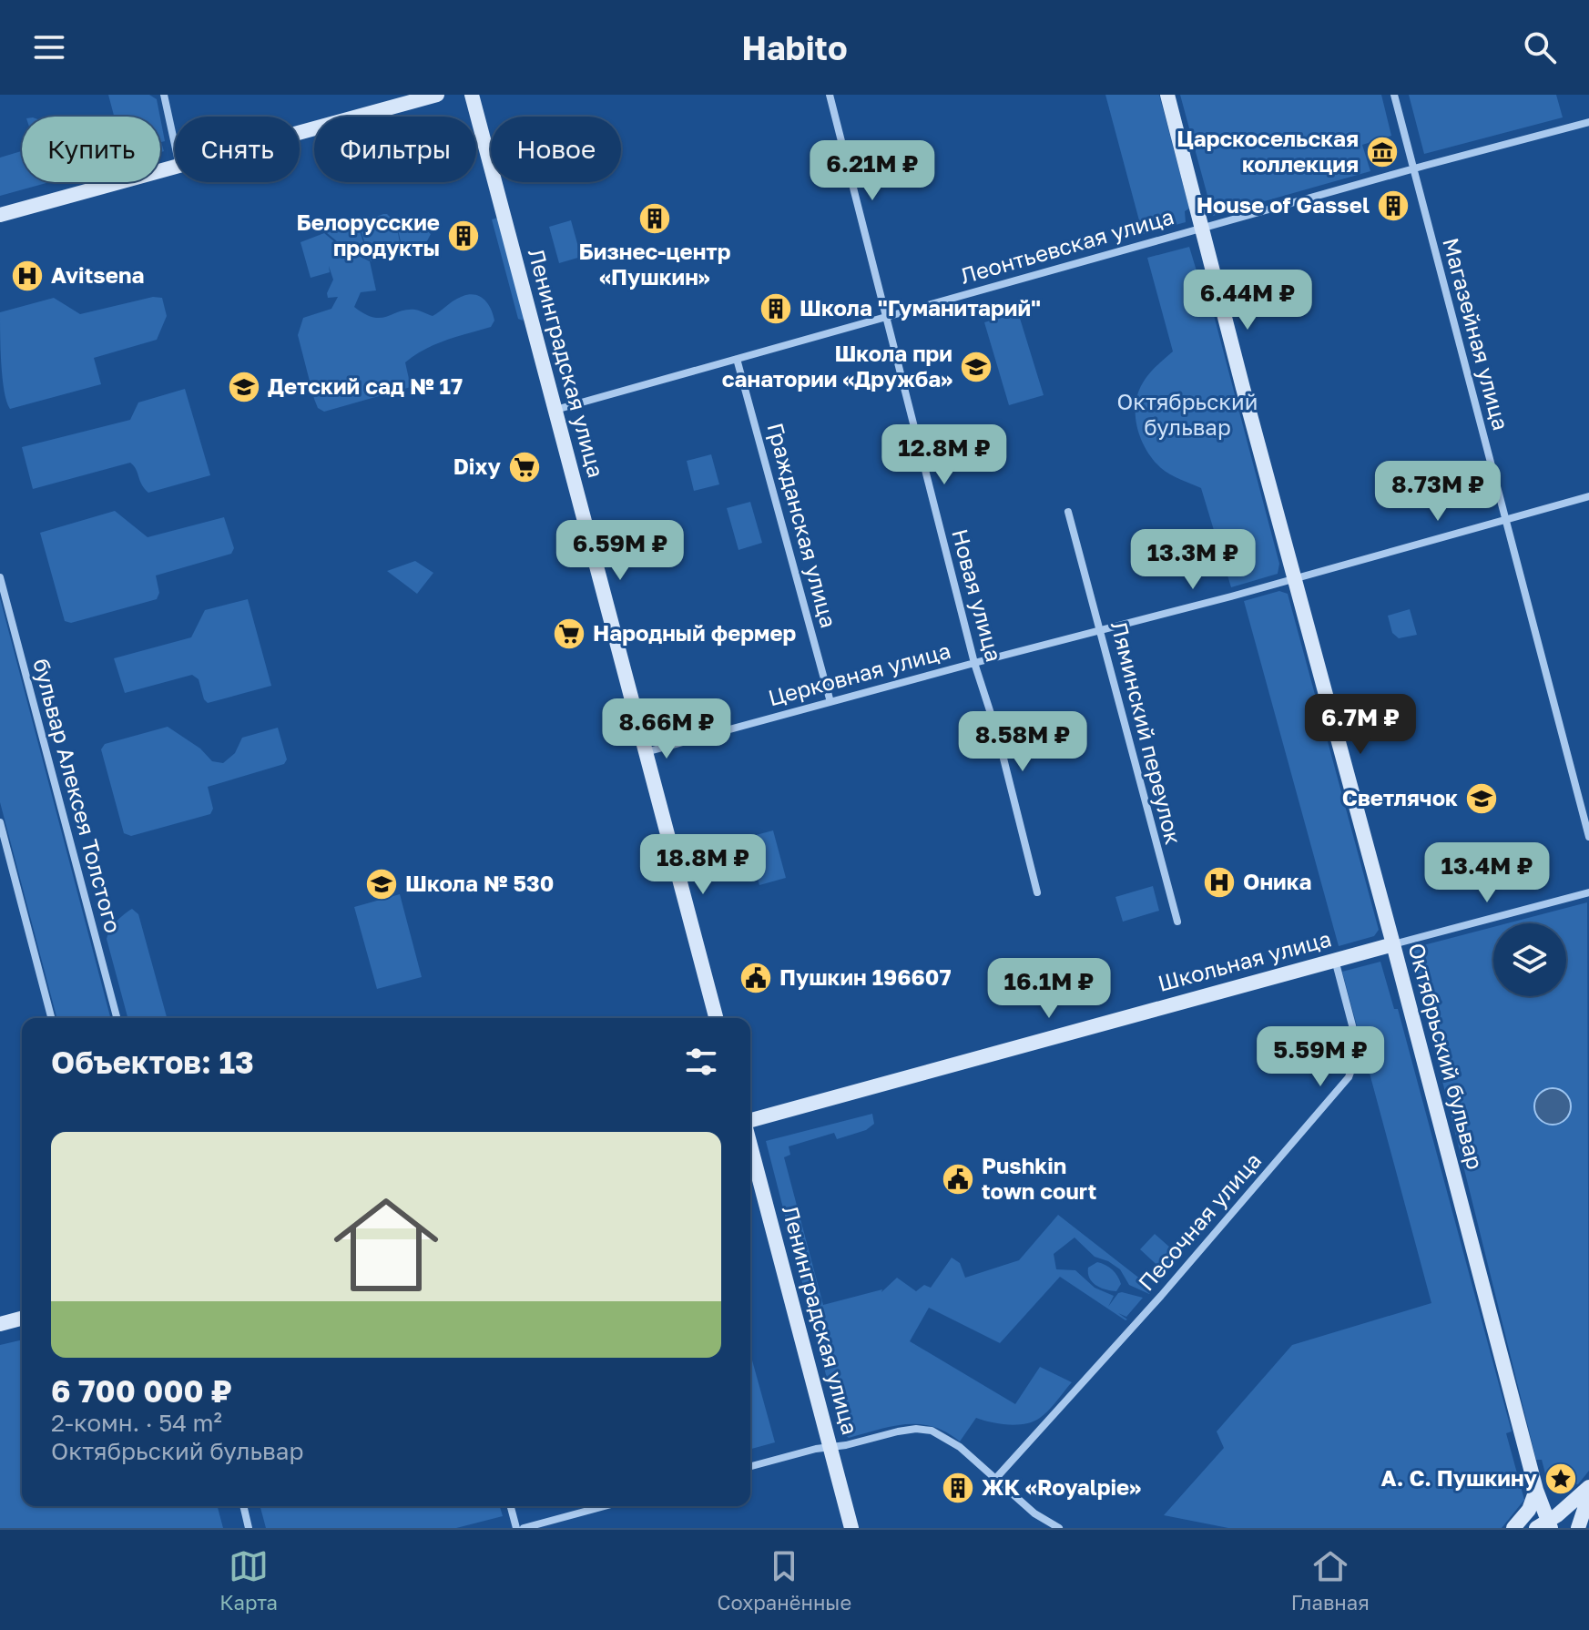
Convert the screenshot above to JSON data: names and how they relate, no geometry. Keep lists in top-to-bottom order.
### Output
{
  "streets": {
    "street": [
      "Леонтьевская улица",
      "Магазейная улица",
      "Ленинградская улица",
      "Гражданская улица",
      "Новая улица",
      "Церковная улица",
      "Ляминский переулок",
      "бульвар Алексея Толстого",
      "Школьная улица",
      "Октябрьский бульвар",
      "Песочная улица"
    ]
  },
  "crossings": [
    ["Леонтьевская улица", "Магазейная улица"],
    ["Леонтьевская улица", "Ленинградская улица"],
    ["Леонтьевская улица", "Гражданская улица"],
    ["Леонтьевская улица", "Новая улица"],
    ["Леонтьевская улица", "Октябрьский бульвар"],
    ["Магазейная улица", "Церковная улица"],
    ["Ленинградская улица", "Церковная улица"],
    ["Гражданская улица", "Церковная улица"],
    ["Новая улица", "Церковная улица"],
    ["Церковная улица", "Ляминский переулок"],
    ["Церковная улица", "Октябрьский бульвар"],
    ["Школьная улица", "Октябрьский бульвар"],
    ["Школьная улица", "Песочная улица"]
  ],
  "parks": ["Октябрьский бульвар"],
  "places": {
    "museum": ["Царскосельская коллекция"],
    "building": [
      "House of Gassel",
      "Бизнес-центр «Пушкин»",
      "Белорусские продукты",
      "Школа \"Гуманитарий\"",
      "ЖК «Royalpie»"
    ],
    "hospital": ["Avitsena", "Оника"],
    "school or university": [
      "Школа при санатории «Дружба»",
      "Детский сад № 17",
      "Светлячок",
      "Школа № 530"
    ],
    "supermarket": ["Dixy", "Народный фермер"],
    "public building": ["Пушкин 196607", "Pushkin town court"],
    "place": ["А. С. Пушкину"]
  },
  "page": {
    "header": "Habito",
    "chip": [
      "Купить",
      "Снять",
      "Фильтры",
      "Новое"
    ],
    "price": [
      "6.21M ₽",
      "6.44M ₽",
      "12.8M ₽",
      "8.73M ₽",
      "6.59M ₽",
      "13.3M ₽",
      "6.7M ₽",
      "8.66M ₽",
      "8.58M ₽",
      "18.8M ₽",
      "13.4M ₽",
      "16.1M ₽",
      "5.59M ₽"
    ],
    "heading": "Объектов: 13",
    "list": [
      {
        "name": "6 700 000 ₽",
        "note": "2-комн. · 54 m² · Октябрьский бульвар"
      }
    ],
    "tabs": ["Карта", "Сохранённые", "Главная"]
  }
}
